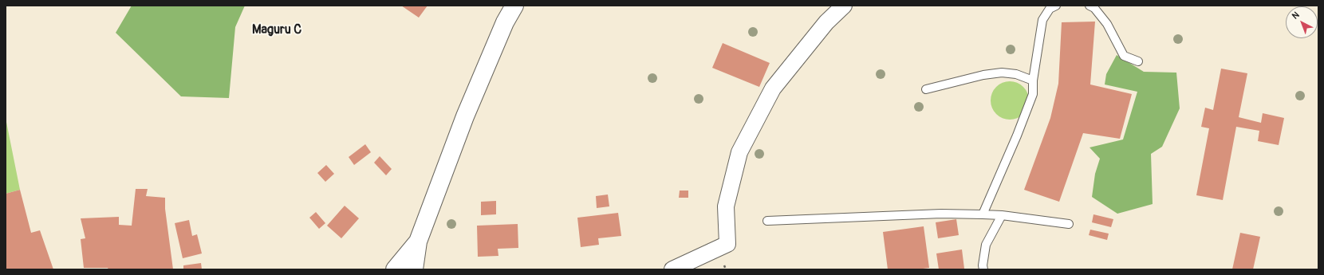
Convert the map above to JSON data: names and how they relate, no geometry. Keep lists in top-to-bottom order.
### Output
{
  "districts": ["Maguru C"],
  "north": "top left"
}
